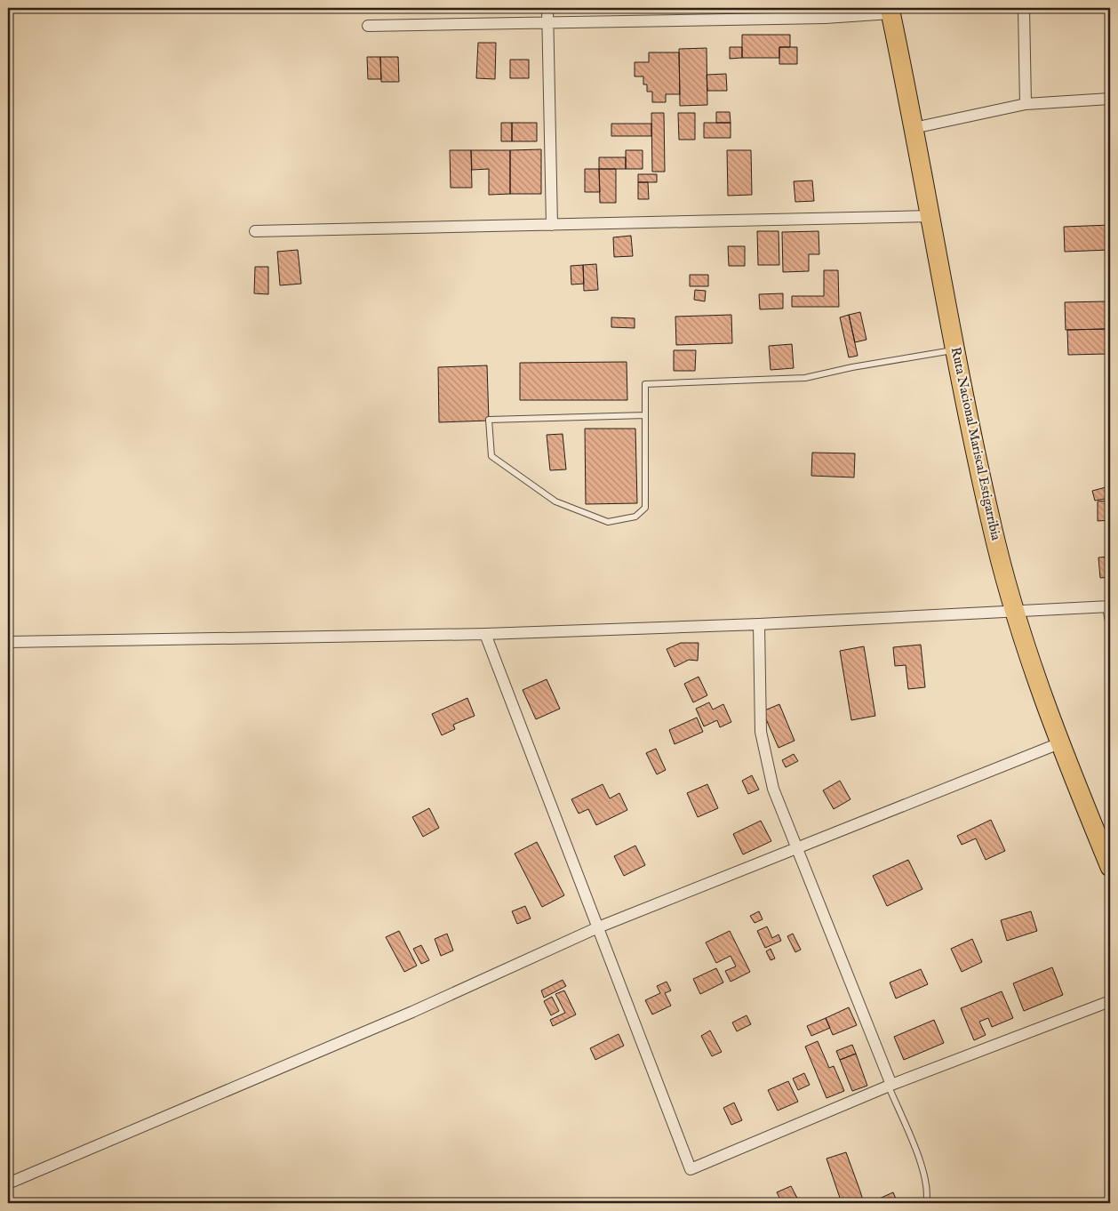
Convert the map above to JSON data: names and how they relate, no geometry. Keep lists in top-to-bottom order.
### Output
{
  "streets": {
    "main road": ["Ruta Nacional Mariscal Estigarribia"]
  }
}
